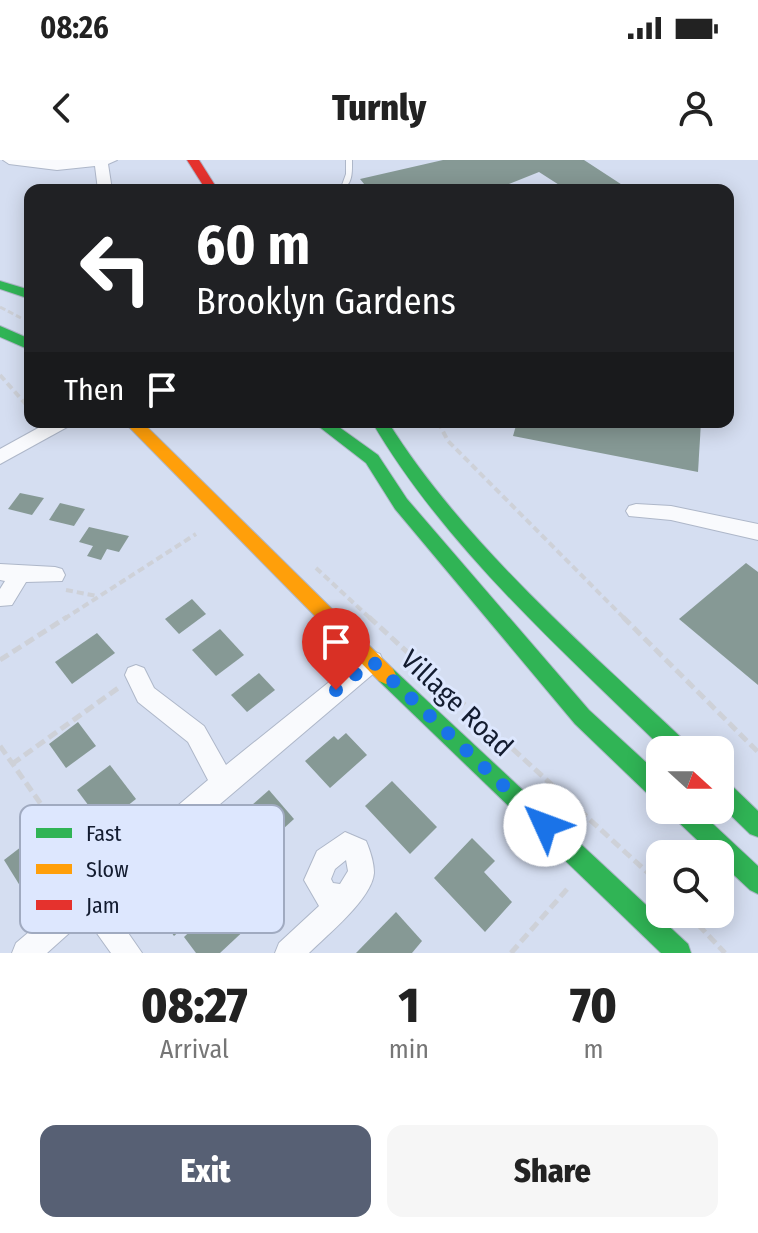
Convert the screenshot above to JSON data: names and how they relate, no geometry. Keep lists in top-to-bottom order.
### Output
{
  "streets": {
    "main road": ["Village Road"]
  },
  "legend": ["Fast", "Slow", "Jam"],
  "north": "right",
  "page": {
    "status": "08:26",
    "header": "Turnly",
    "turn": ["60 m", "Brooklyn Gardens"],
    "then": "Then",
    "eta": [
      "08:27",
      "Arrival",
      "1",
      "min",
      "70",
      "m"
    ],
    "buttons": ["Exit", "Share"]
  }
}
